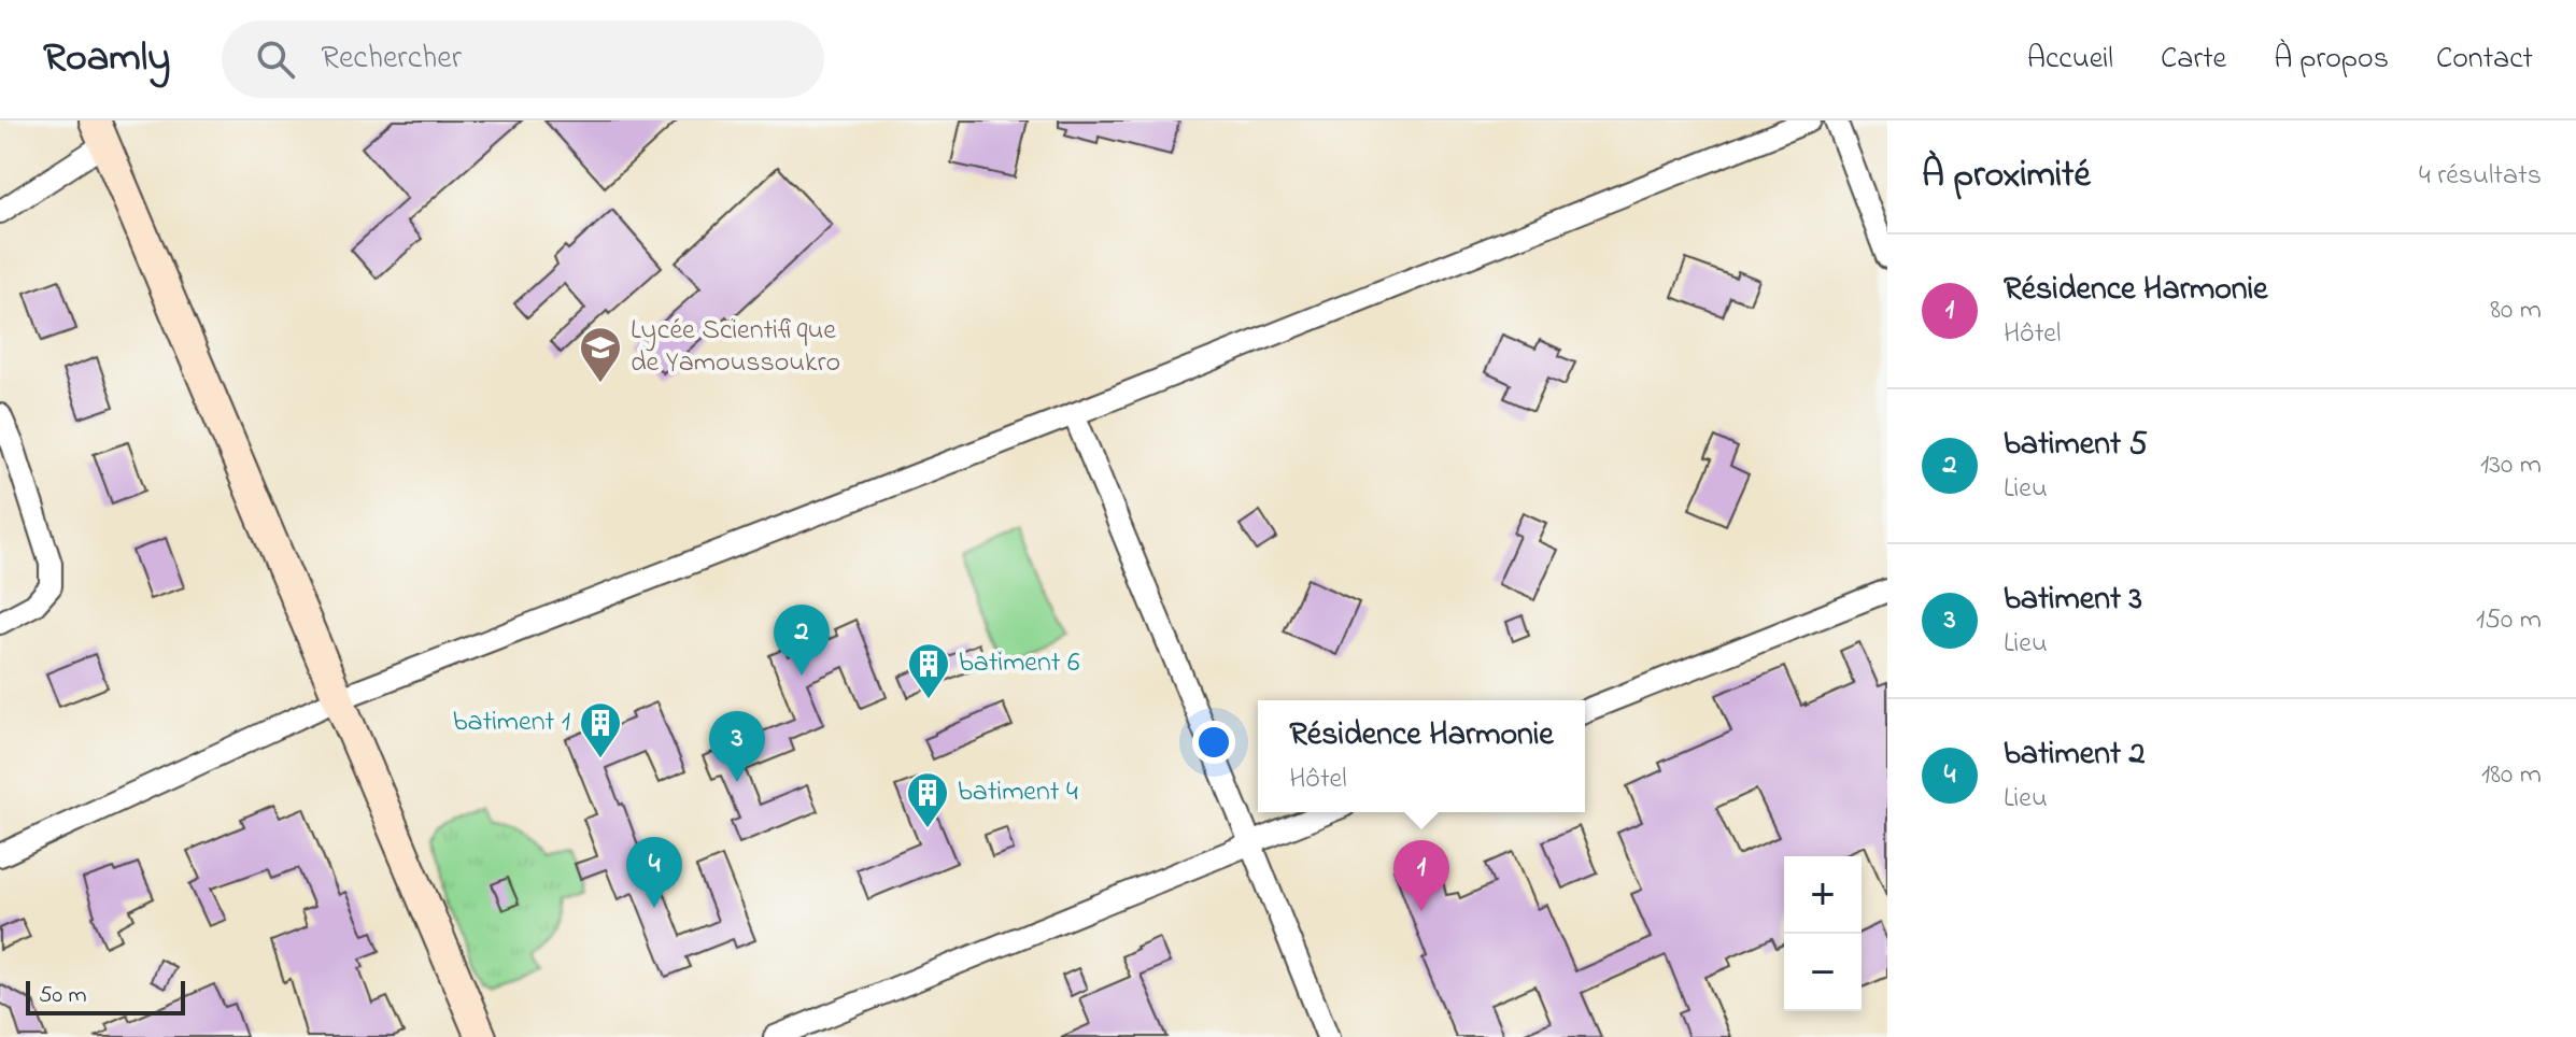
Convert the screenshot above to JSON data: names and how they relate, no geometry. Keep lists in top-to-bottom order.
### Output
{
  "places": {
    "school or university": ["Lycée Scientifique de Yamoussoukro"],
    "building": ["batiment 6", "batiment 1", "batiment 4"]
  },
  "scale_bar": "50 m",
  "page": {
    "header": "Roamly",
    "search": "Rechercher",
    "nav": [
      "Accueil",
      "Carte",
      "À propos",
      "Contact"
    ],
    "heading": ["À proximité", "4 résultats"],
    "list": [
      {
        "mark": "1",
        "name": "Résidence Harmonie",
        "note": "Hôtel",
        "value": "80 m"
      },
      {
        "mark": "2",
        "name": "batiment 5",
        "note": "Lieu",
        "value": "130 m"
      },
      {
        "mark": "3",
        "name": "batiment 3",
        "note": "Lieu",
        "value": "150 m"
      },
      {
        "mark": "4",
        "name": "batiment 2",
        "note": "Lieu",
        "value": "180 m"
      }
    ],
    "pins": [
      "2",
      "3",
      "4",
      "1"
    ],
    "popup": ["Résidence Harmonie", "Hôtel"],
    "map_buttons": ["+", "−"],
    "scale": "50 m"
  }
}
